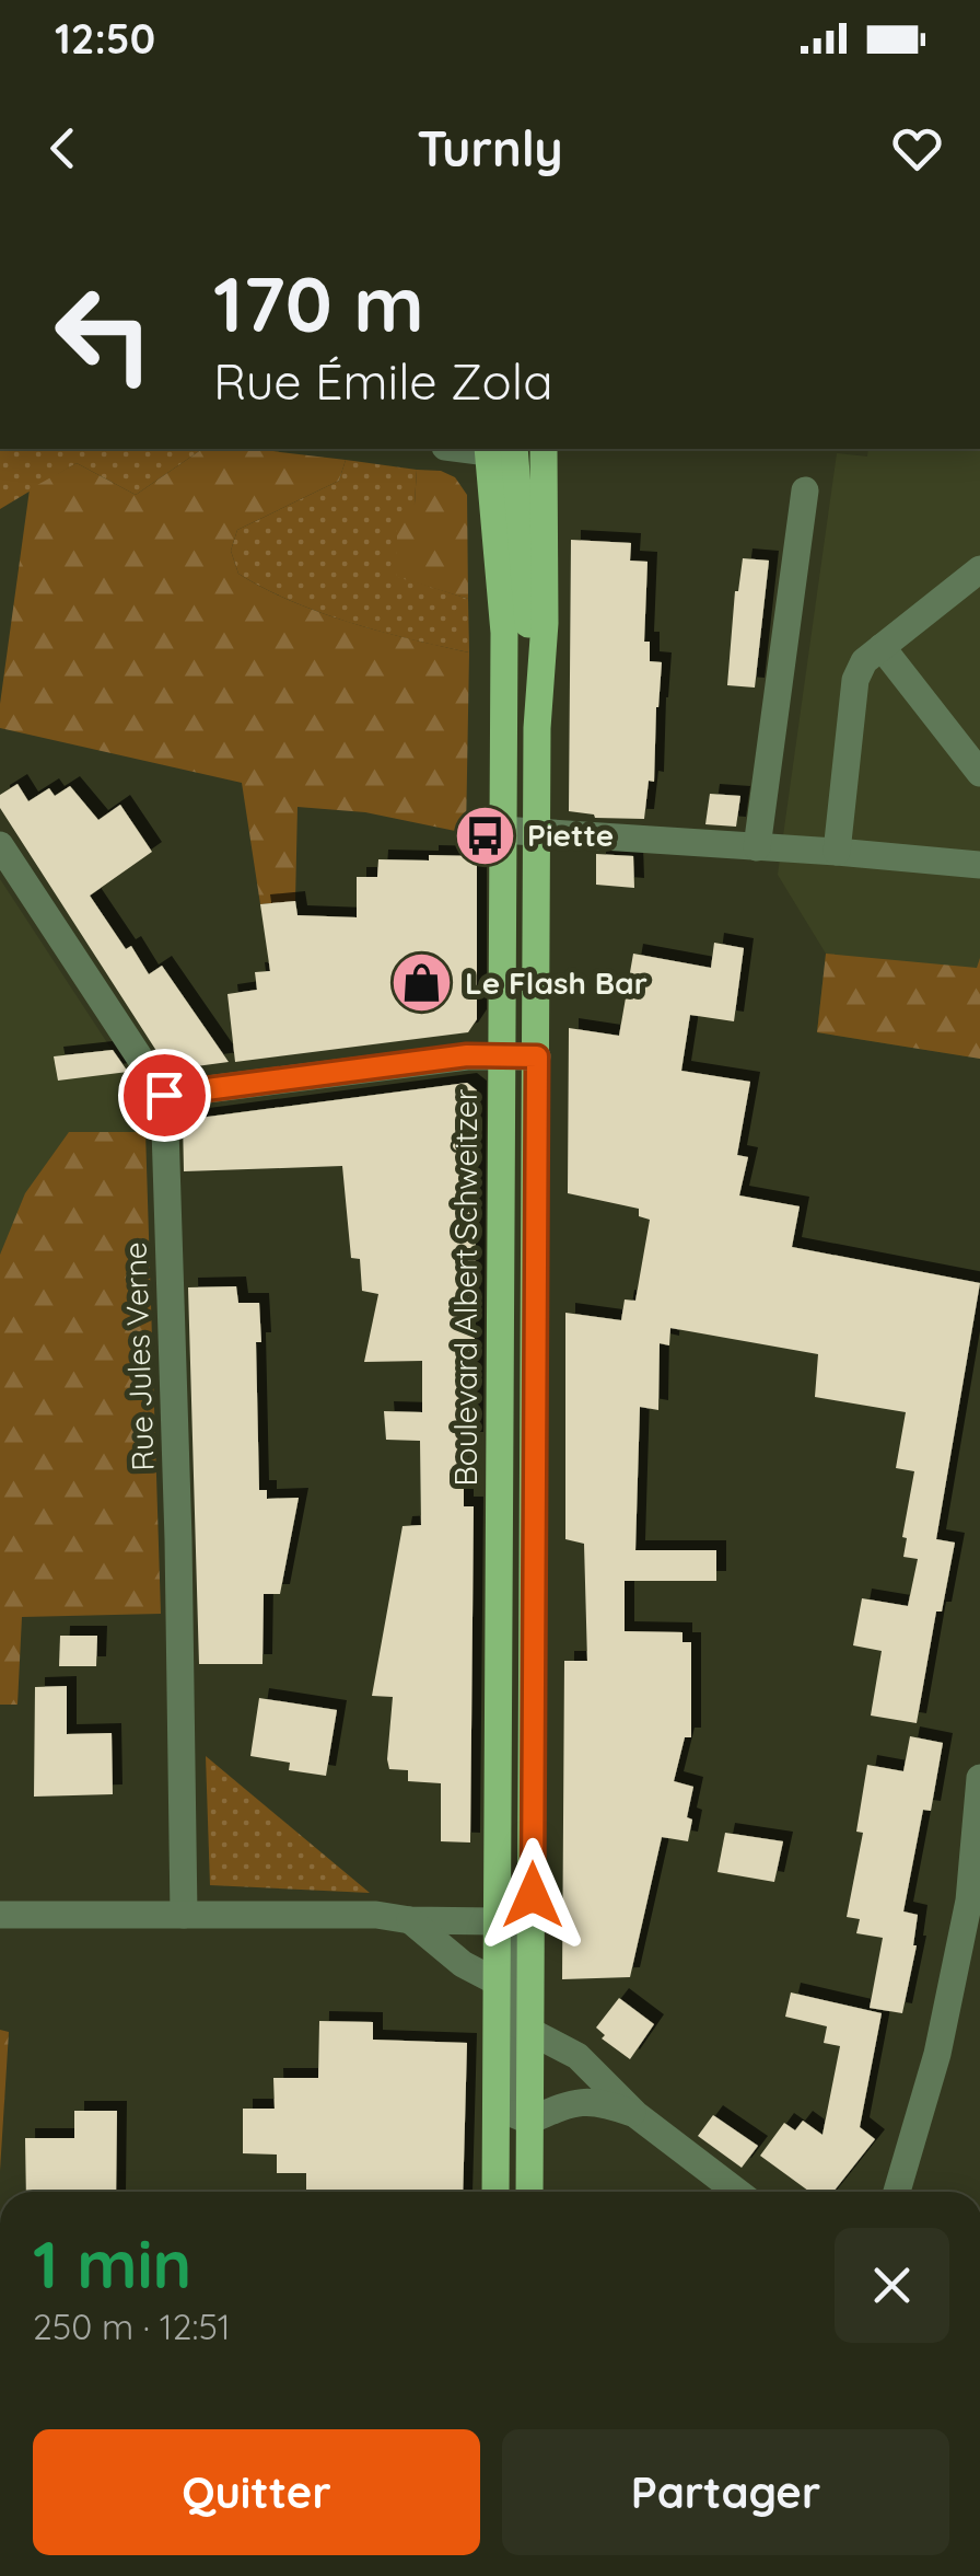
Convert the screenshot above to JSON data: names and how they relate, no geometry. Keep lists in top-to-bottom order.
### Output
{
  "streets": {
    "main road": ["Boulevard Albert Schweitzer"],
    "street": ["Rue Jules Verne"]
  },
  "places": {
    "bus stop": ["Piette"],
    "shop": ["Le Flash Bar"]
  },
  "page": {
    "status": "12:50",
    "header": "Turnly",
    "turn": ["170 m", "Rue Émile Zola"],
    "heading": ["1 min", "250 m · 12:51"],
    "buttons": ["Quitter", "Partager"]
  }
}
